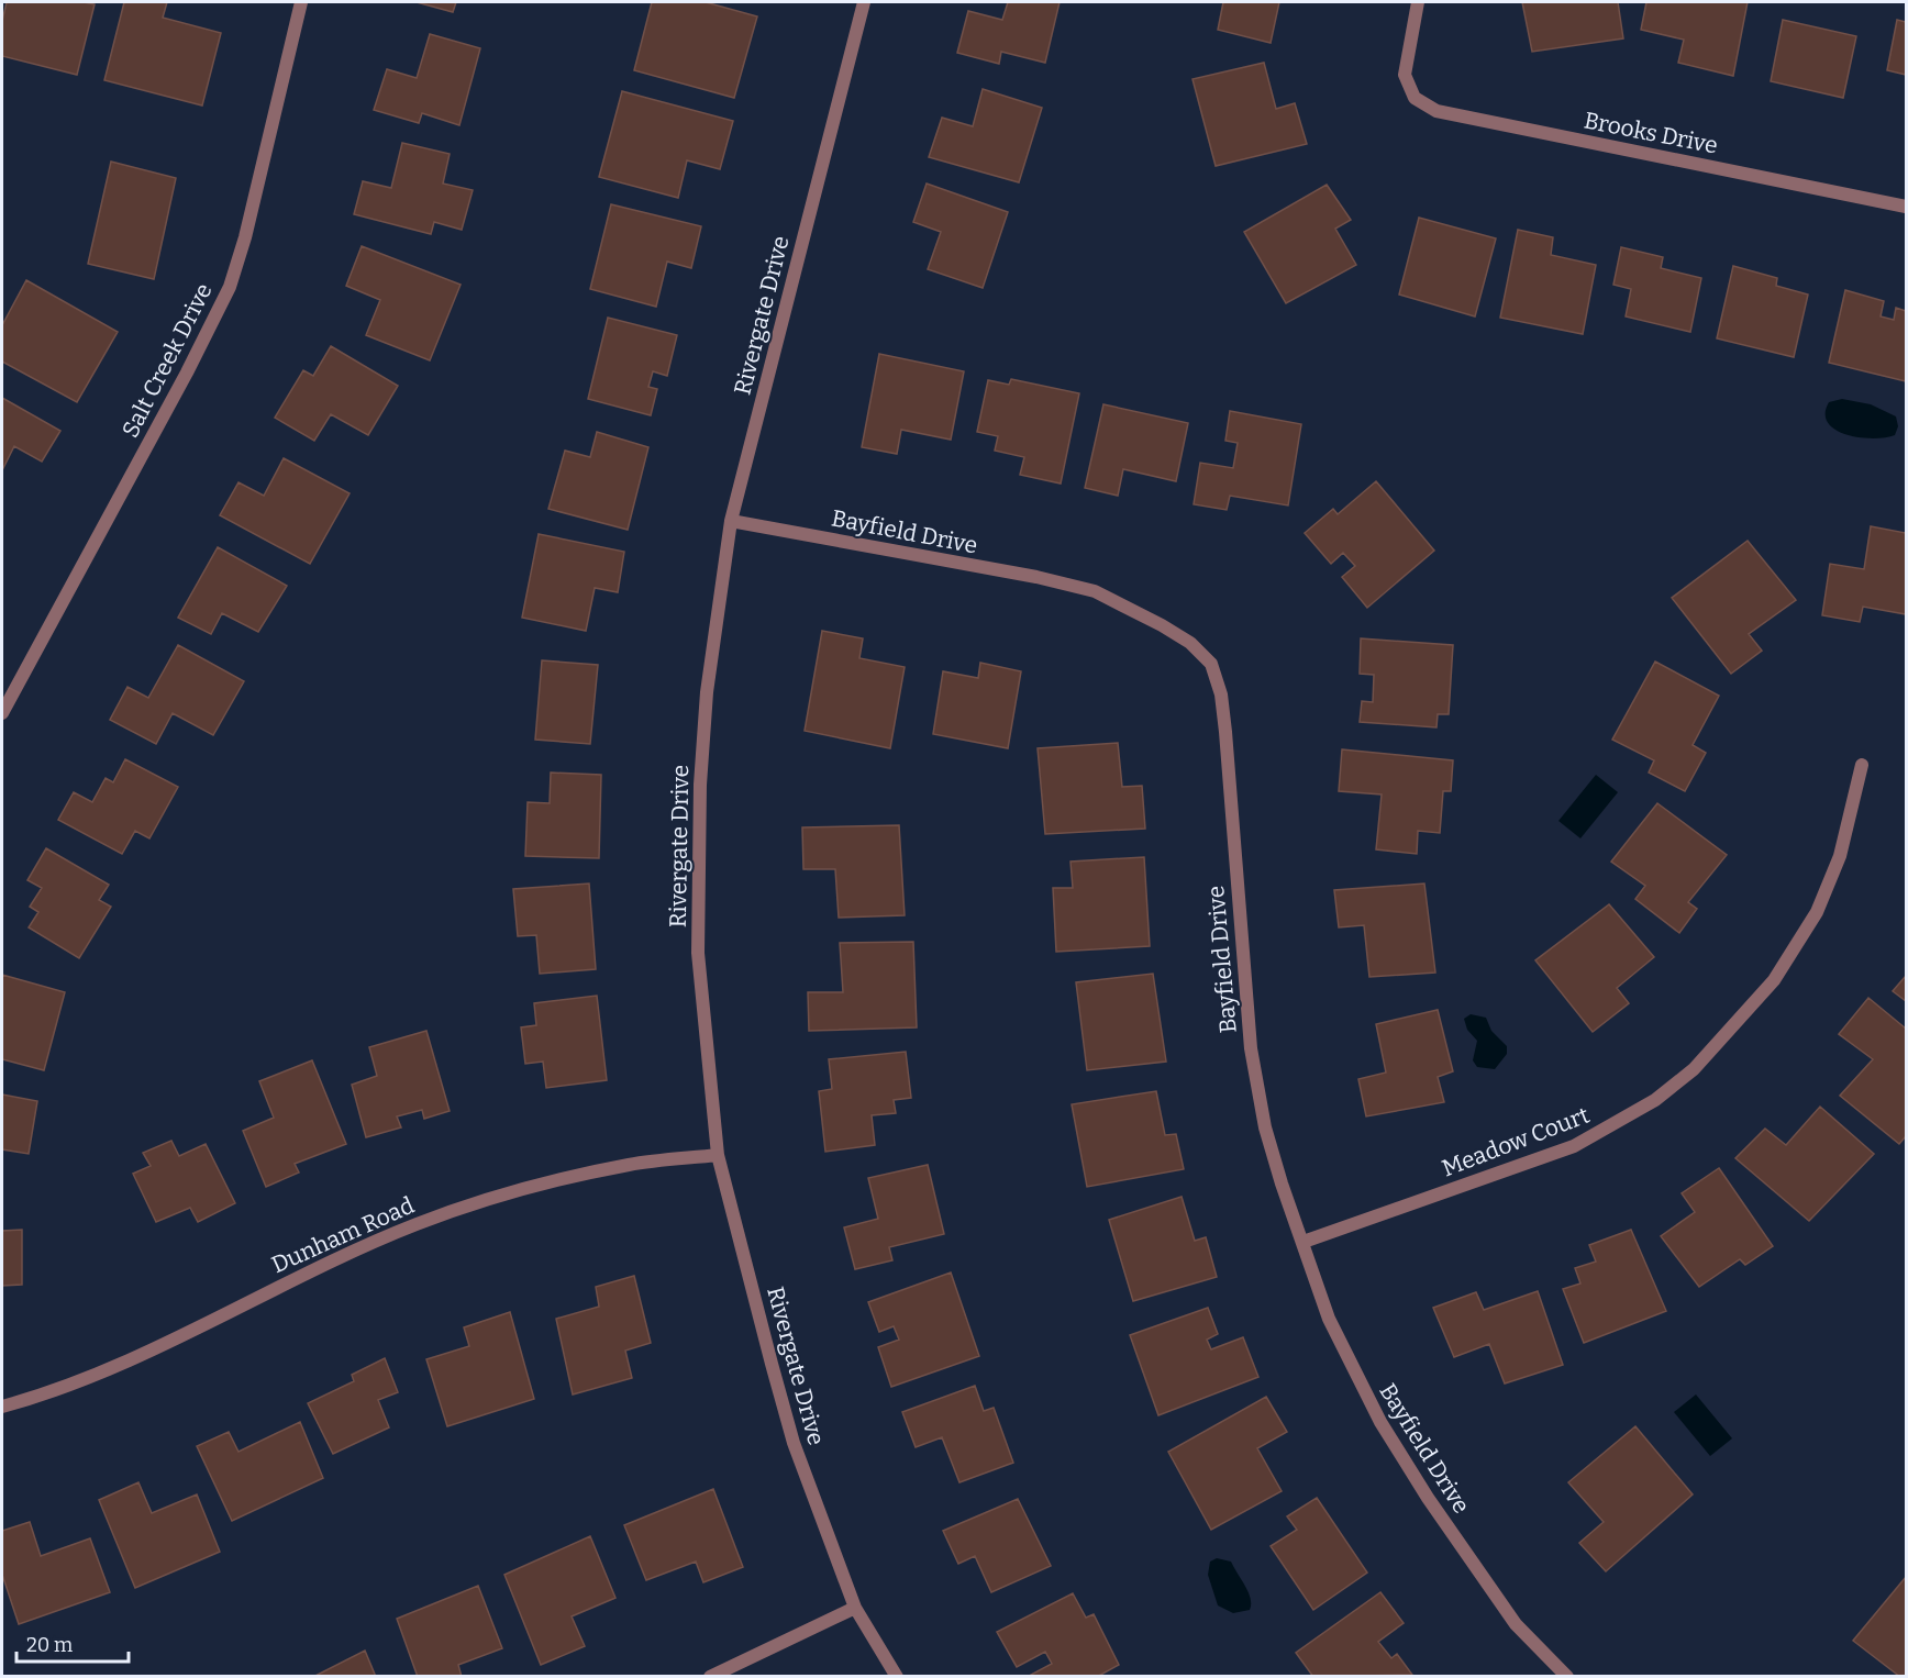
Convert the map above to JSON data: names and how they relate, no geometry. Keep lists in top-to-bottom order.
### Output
{
  "streets": {
    "street": [
      "Brooks Drive",
      "Rivergate Drive",
      "Salt Creek Drive",
      "Bayfield Drive",
      "Meadow Court",
      "Dunham Road"
    ]
  },
  "crossings": [
    ["Rivergate Drive", "Bayfield Drive"],
    ["Rivergate Drive", "Dunham Road"],
    ["Bayfield Drive", "Meadow Court"]
  ],
  "scale_bar": "20 m"
}
